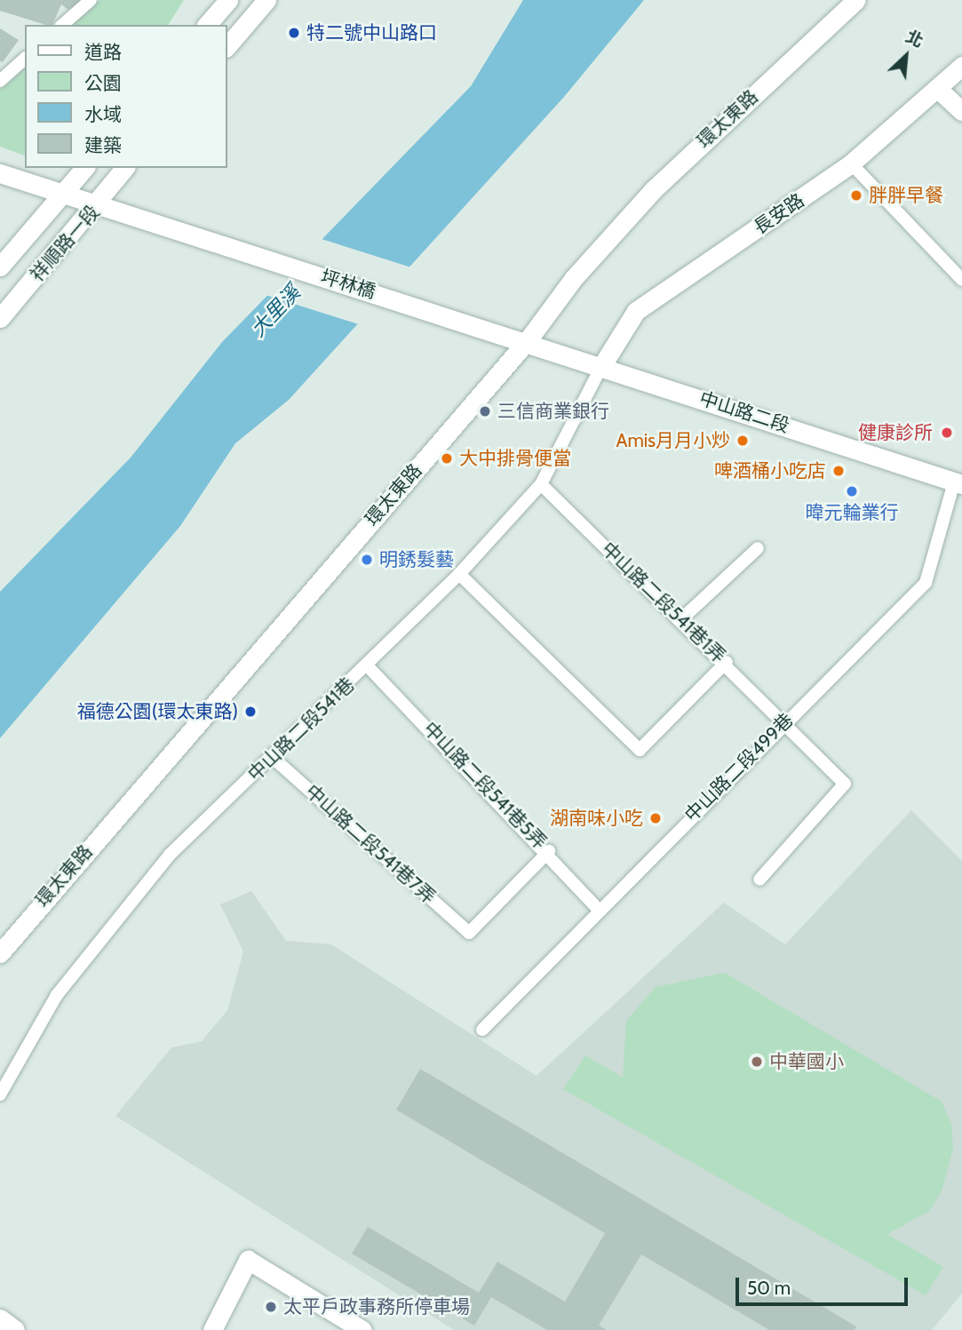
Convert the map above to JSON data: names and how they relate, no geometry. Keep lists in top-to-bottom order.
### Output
{
  "streets": {
    "street": [
      "環太東路",
      "長安路",
      "祥順路一段",
      "坪林橋",
      "中山路二段"
    ],
    "lane": [
      "中山路二段541巷1弄",
      "中山路二段541巷",
      "中山路二段499巷",
      "中山路二段541巷5弄",
      "中山路二段541巷7弄"
    ]
  },
  "crossings": [
    ["環太東路", "坪林橋"],
    ["環太東路", "中山路二段"],
    ["長安路", "中山路二段"],
    ["長安路", "中山路二段541巷"],
    ["祥順路一段", "坪林橋"],
    ["坪林橋", "中山路二段"],
    ["中山路二段", "中山路二段541巷"],
    ["中山路二段", "中山路二段499巷"],
    ["中山路二段541巷1弄", "中山路二段541巷"],
    ["中山路二段541巷1弄", "中山路二段499巷"],
    ["中山路二段541巷", "中山路二段541巷5弄"],
    ["中山路二段541巷", "中山路二段541巷7弄"],
    ["中山路二段499巷", "中山路二段541巷5弄"],
    ["中山路二段541巷5弄", "中山路二段541巷7弄"]
  ],
  "water": ["大里溪"],
  "places": [
    "特二號中山路口",
    "胖胖早餐",
    "三信商業銀行",
    "健康診所",
    "Amis月月小炒",
    "大中排骨便當",
    "啤酒桶小吃店",
    "暐元輪業行",
    "明銹髮藝",
    "福德公園(環太東路)",
    "湖南味小吃",
    "中華國小",
    "太平戶政事務所停車場"
  ],
  "legend": [
    "道路",
    "公園",
    "水域",
    "建築"
  ],
  "scale_bar": "50 m",
  "north": "top right"
}
